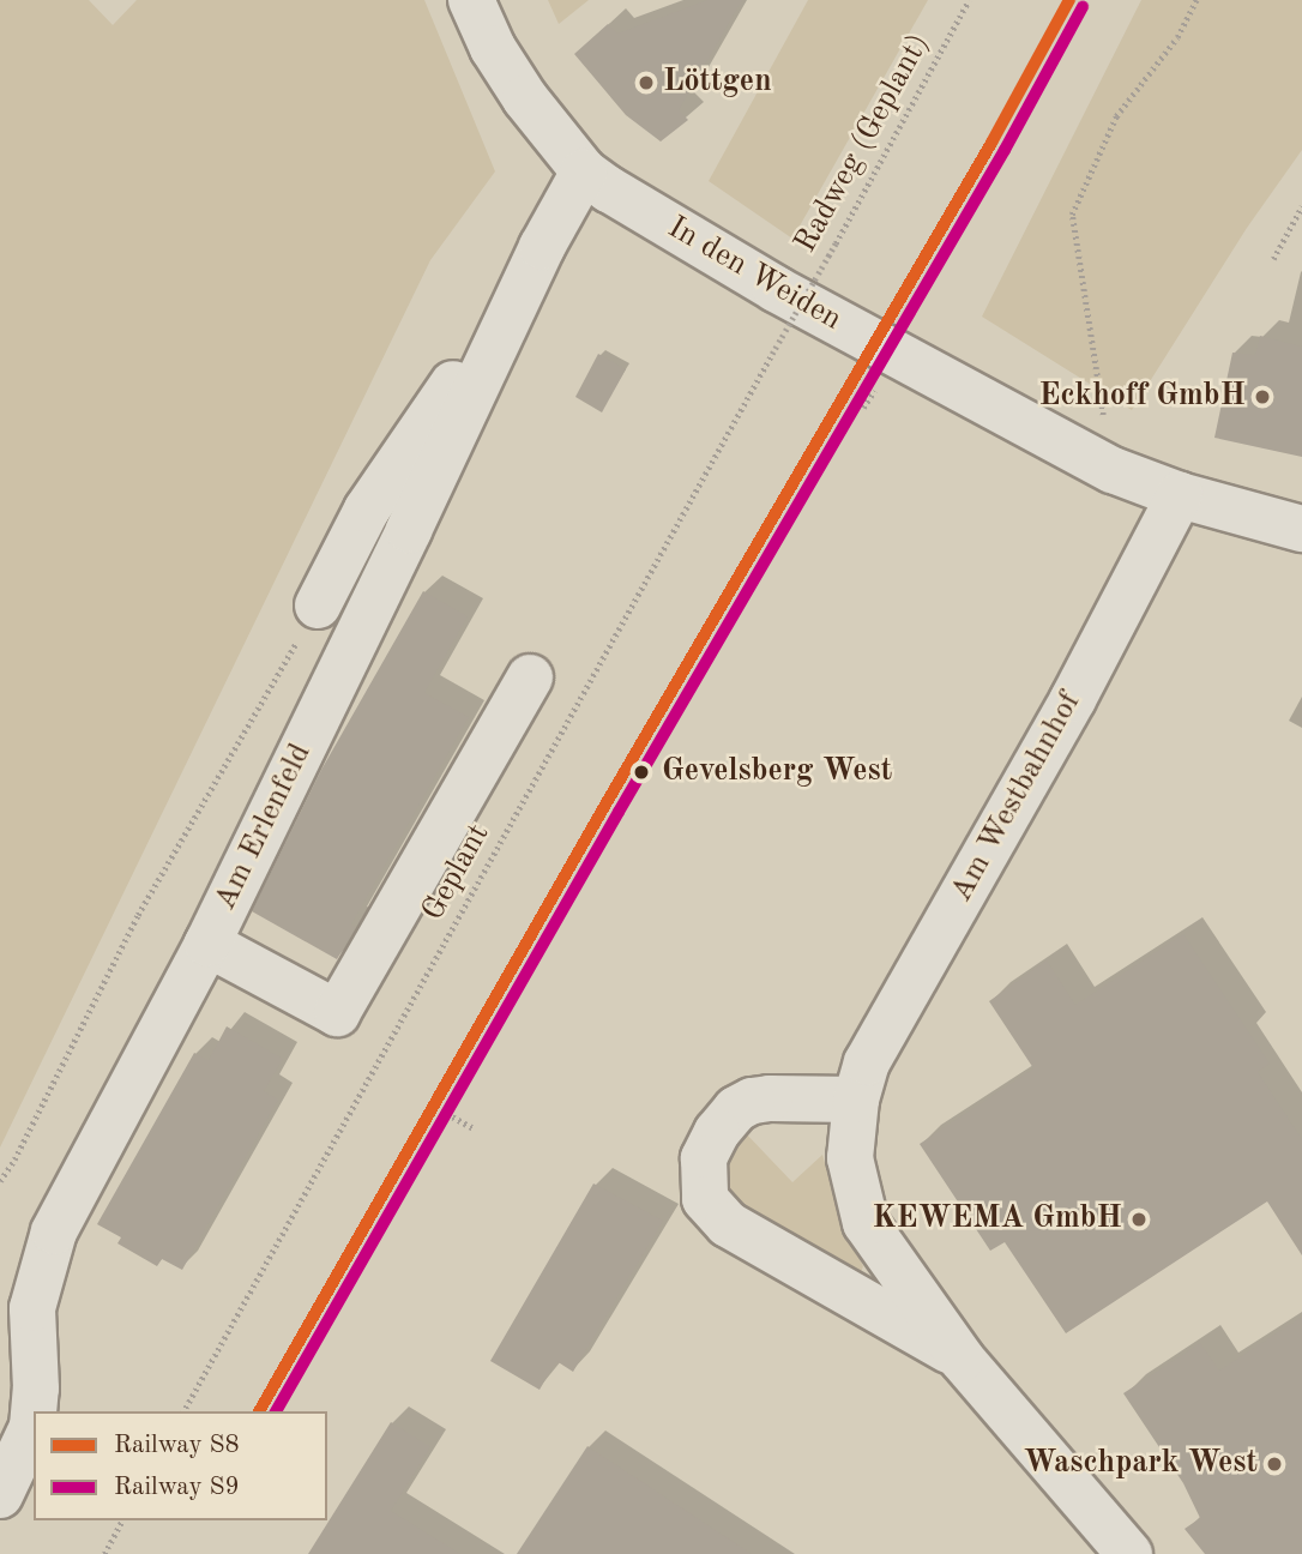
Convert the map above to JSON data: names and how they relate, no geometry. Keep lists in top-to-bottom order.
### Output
{
  "streets": {
    "street": ["In den Weiden", "Am Westbahnhof", "Am Erlenfeld"],
    "path": ["Radweg (Geplant)", "Geplant"]
  },
  "crossings": [
    ["Radweg (Geplant)", "Geplant"],
    ["In den Weiden", "Am Westbahnhof"],
    ["In den Weiden", "Am Erlenfeld"]
  ],
  "places": [
    "Löttgen",
    "Eckhoff GmbH",
    "Gevelsberg West",
    "KEWEMA GmbH",
    "Waschpark West"
  ],
  "lines": ["rail line S8", "rail line S9"],
  "legend": ["Railway S8", "Railway S9"]
}
